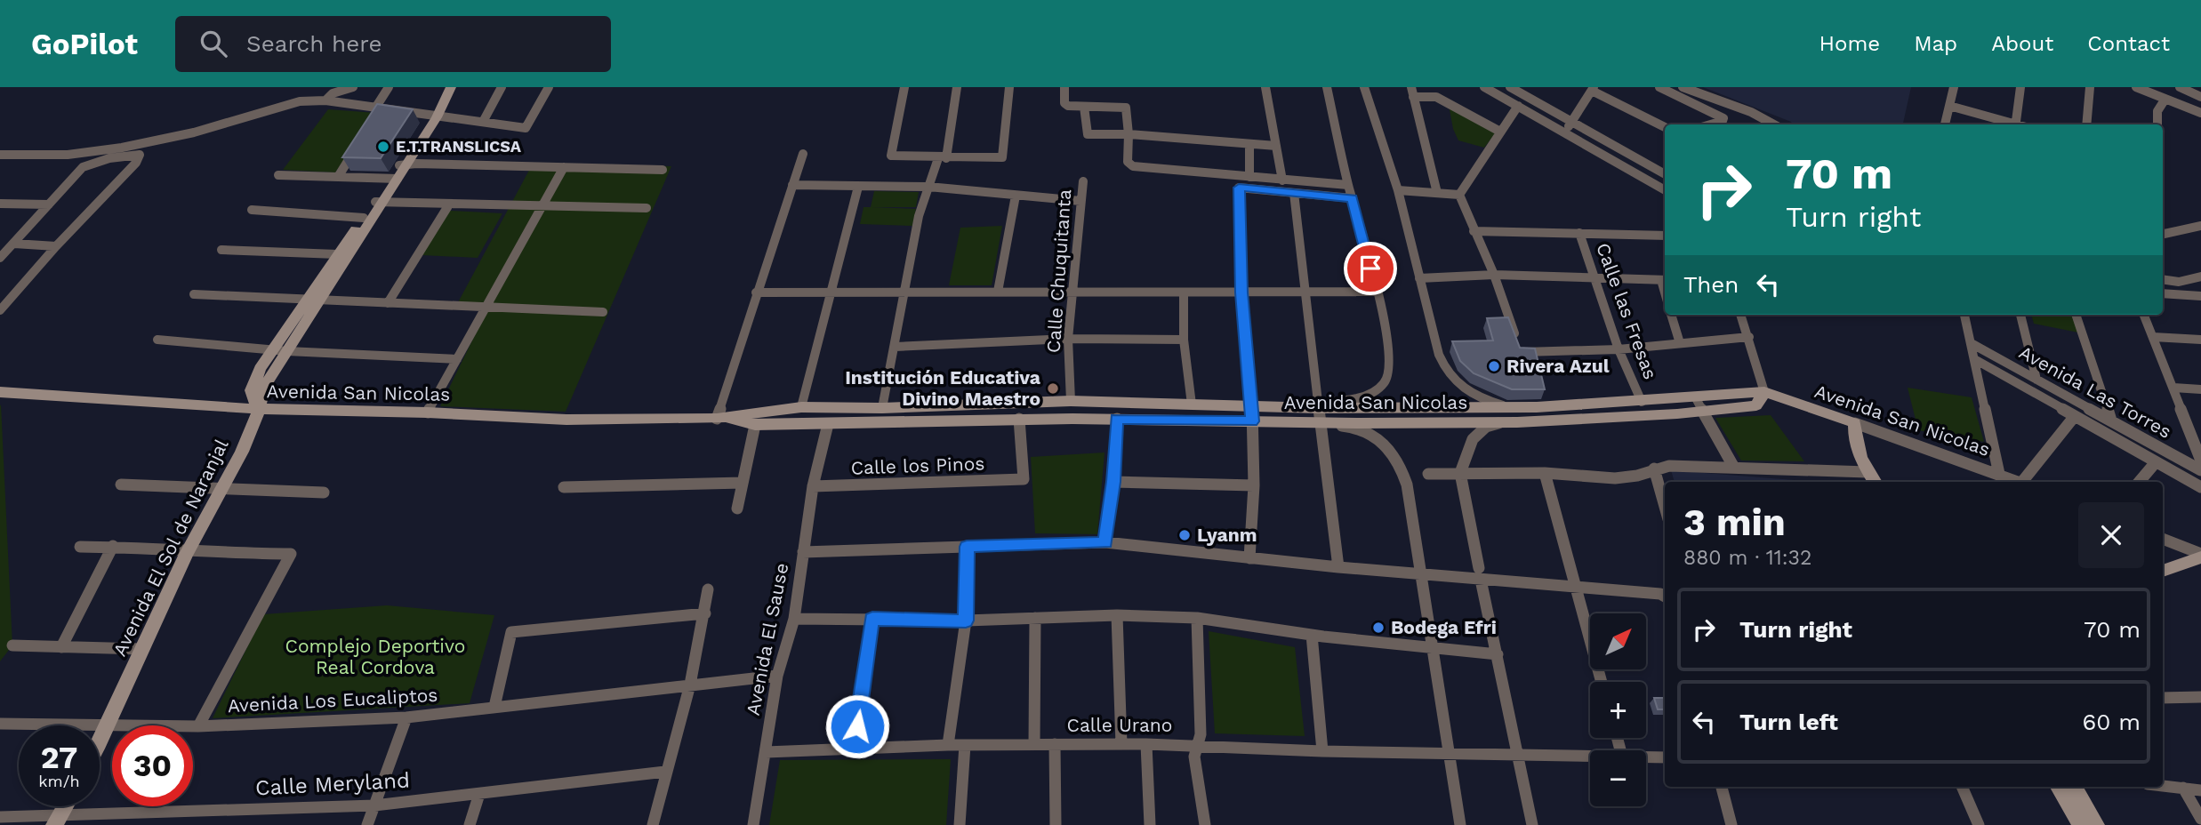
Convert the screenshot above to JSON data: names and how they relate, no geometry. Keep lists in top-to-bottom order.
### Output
{
  "streets": {
    "street": [
      "Calle Chuquitanta",
      "Calle las Fresas",
      "Avenida Las Torres",
      "Avenida San Nicolas",
      "Calle los Pinos",
      "Avenida El Sol de Naranjal",
      "Avenida El Sause",
      "Avenida Los Eucaliptos",
      "Calle Urano",
      "Calle Meryland"
    ]
  },
  "crossings": [
    ["Calle Chuquitanta", "Avenida San Nicolas"],
    ["Calle las Fresas", "Avenida San Nicolas"],
    ["Avenida San Nicolas", "Calle los Pinos"],
    ["Avenida San Nicolas", "Avenida El Sol de Naranjal"],
    ["Avenida San Nicolas", "Avenida El Sause"],
    ["Calle los Pinos", "Avenida El Sause"],
    ["Avenida El Sol de Naranjal", "Avenida Los Eucaliptos"],
    ["Avenida El Sause", "Avenida Los Eucaliptos"],
    ["Avenida El Sause", "Calle Urano"]
  ],
  "parks": ["Complejo Deportivo Real Cordova"],
  "places": [
    "E.T.TRANSLICSA",
    "Rivera Azul",
    "Institución Educativa Divino Maestro",
    "Lyanm",
    "Bodega Efri"
  ],
  "north": "top right",
  "page": {
    "header": "GoPilot",
    "search": "Search here",
    "nav": [
      "Home",
      "Map",
      "About",
      "Contact"
    ],
    "turn": ["70 m", "Turn right"],
    "then": "Then",
    "heading": ["3 min", "880 m · 11:32"],
    "list": [
      {
        "name": "Turn right",
        "value": "70 m"
      },
      {
        "name": "Turn left",
        "value": "60 m"
      }
    ],
    "map_buttons": ["+", "−"],
    "speed": "27 km/h",
    "limit": "30"
  }
}
